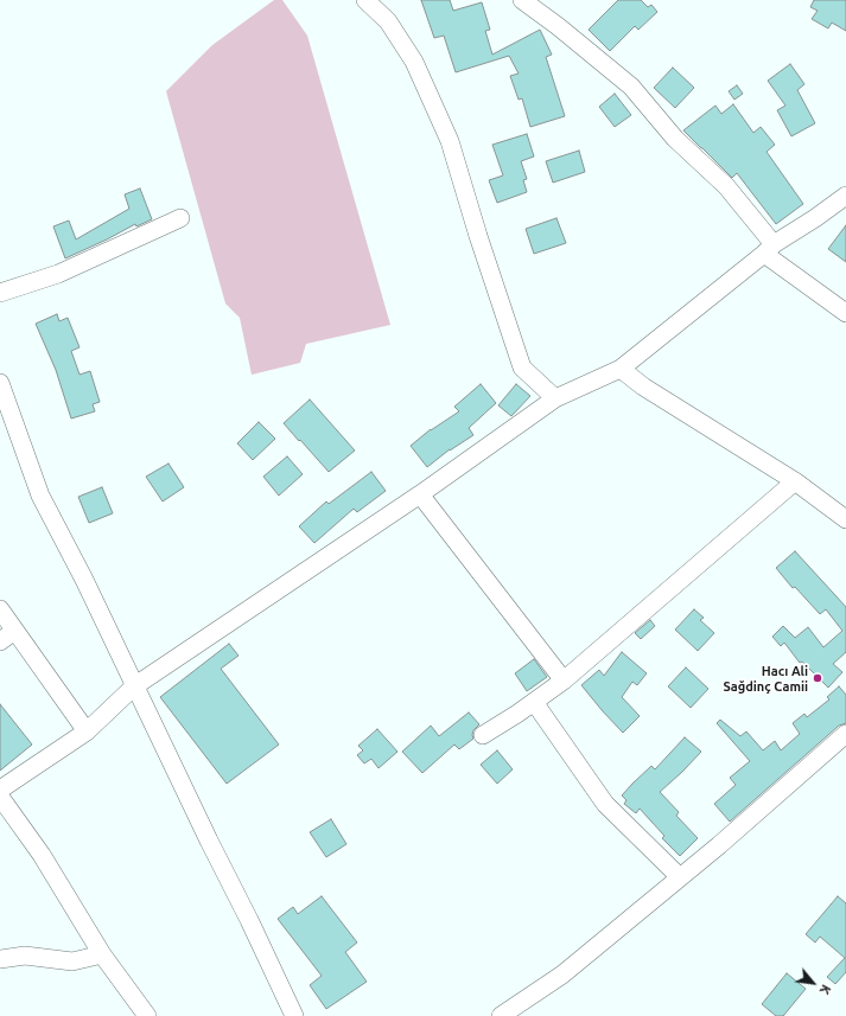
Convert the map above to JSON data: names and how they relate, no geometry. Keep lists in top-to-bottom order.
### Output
{
  "places": ["Hacı Ali Sağdinç Camii"],
  "north": "bottom right"
}
